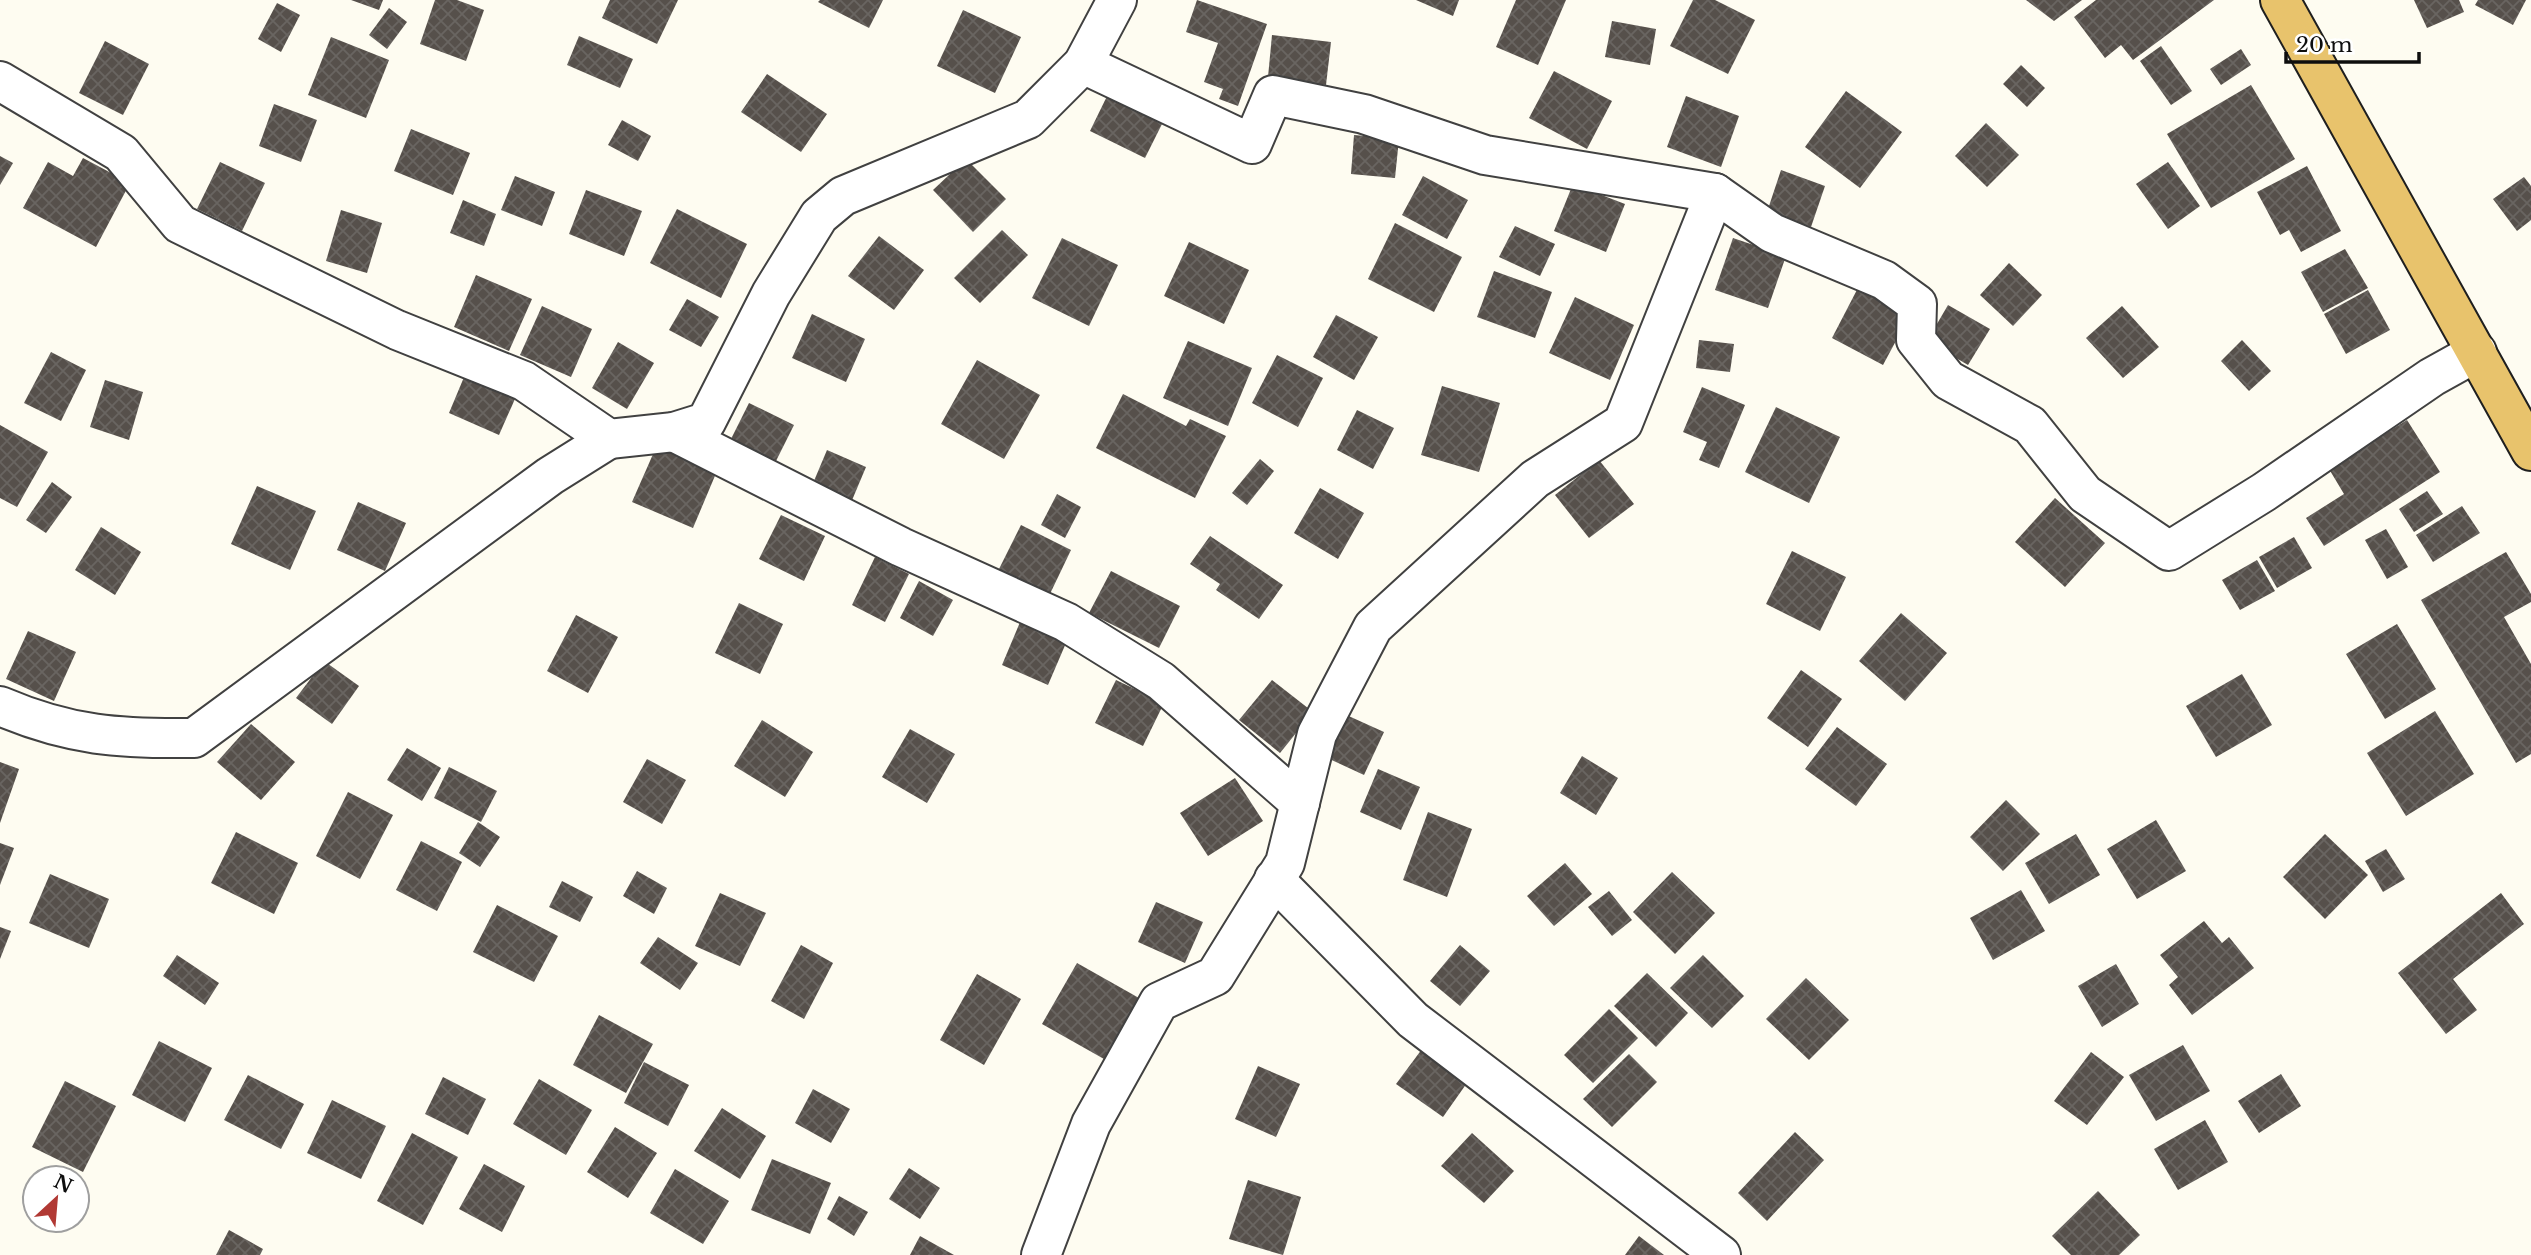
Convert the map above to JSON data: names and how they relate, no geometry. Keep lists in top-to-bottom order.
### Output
{
  "scale_bar": "20 m",
  "north": "top right"
}
